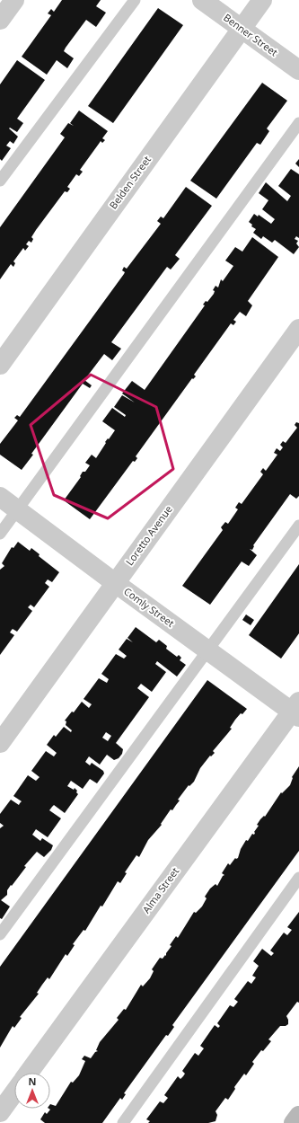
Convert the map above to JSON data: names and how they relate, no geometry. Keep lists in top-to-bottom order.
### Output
{
  "streets": {
    "street": [
      "Benner Street",
      "Belden Street",
      "Loretto Avenue",
      "Comly Street",
      "Alma Street"
    ]
  },
  "crossings": [
    ["Benner Street", "Belden Street"],
    ["Loretto Avenue", "Comly Street"],
    ["Comly Street", "Alma Street"]
  ],
  "north": "top"
}
